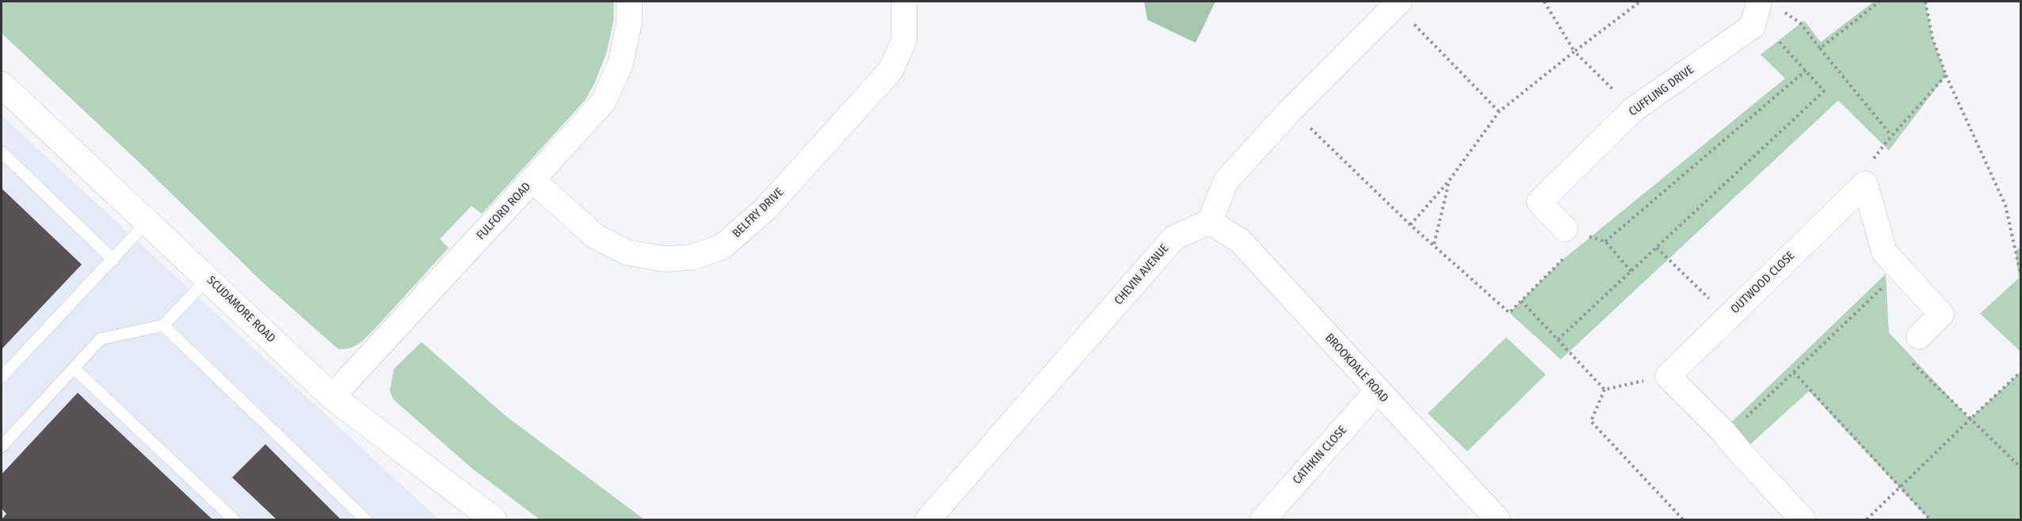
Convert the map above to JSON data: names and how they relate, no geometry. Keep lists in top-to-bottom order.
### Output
{
  "streets": {
    "street": [
      "CUFFLING DRIVE",
      "FULFORD ROAD",
      "BELFRY DRIVE",
      "CHEVIN AVENUE",
      "OUTWOOD CLOSE",
      "SCUDAMORE ROAD",
      "BROOKDALE ROAD",
      "CATHKIN CLOSE"
    ]
  },
  "crossings": [
    ["FULFORD ROAD", "BELFRY DRIVE"],
    ["FULFORD ROAD", "SCUDAMORE ROAD"],
    ["CHEVIN AVENUE", "BROOKDALE ROAD"],
    ["BROOKDALE ROAD", "CATHKIN CLOSE"]
  ]
}
